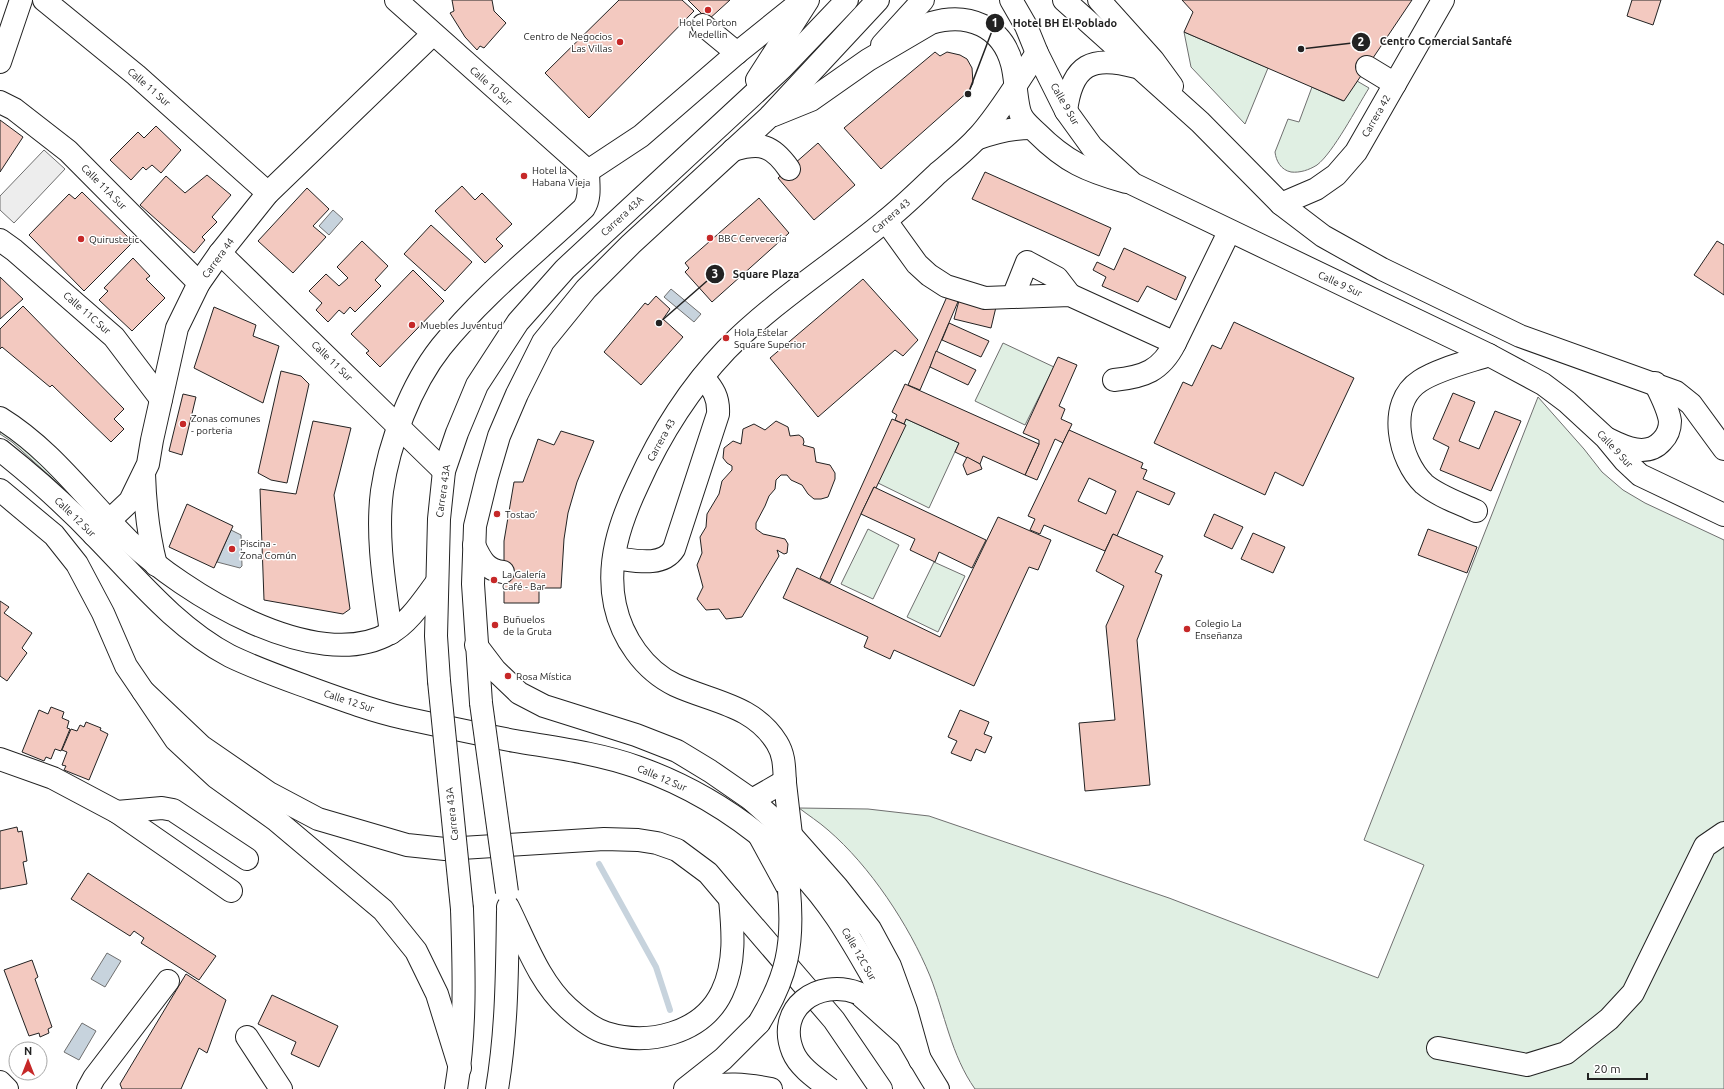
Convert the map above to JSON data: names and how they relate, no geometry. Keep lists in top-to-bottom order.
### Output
{
  "streets": {
    "main road": [
      "Calle 10 Sur",
      "Calle 11 Sur",
      "Calle 9 Sur",
      "Carrera 42",
      "Calle 11A Sur",
      "Carrera 43A",
      "Carrera 43",
      "Carrera 44",
      "Calle 11C Sur",
      "Calle 12 Sur",
      "Calle 12C Sur"
    ]
  },
  "crossings": [
    ["Calle 10 Sur", "Carrera 44"],
    ["Calle 11 Sur", "Carrera 43A"],
    ["Calle 11 Sur", "Carrera 44"],
    ["Calle 9 Sur", "Carrera 43"],
    ["Calle 11A Sur", "Carrera 44"],
    ["Carrera 44", "Calle 11C Sur"],
    ["Carrera 44", "Calle 12 Sur"],
    ["Calle 12 Sur", "Calle 12C Sur"]
  ],
  "places": [
    "Hotel Porton Medellin",
    "Centro de Negocios Las Villas",
    "Centro Comercial Santafé",
    "Hotel BH El Poblado",
    "Hotel la Habana Vieja",
    "BBC Cervecería",
    "Quirustetic",
    "Square Plaza",
    "Muebles Juventud",
    "Hola Estelar Square Superior",
    "Zonas comunes - porteria",
    "Tostao’",
    "Piscina - Zona Común",
    "La Galería Café - Bar",
    "Buñuelos de la Gruta",
    "Colegio La Enseñanza",
    "Rosa Mística"
  ],
  "scale_bar": "20 m",
  "north": "top"
}
